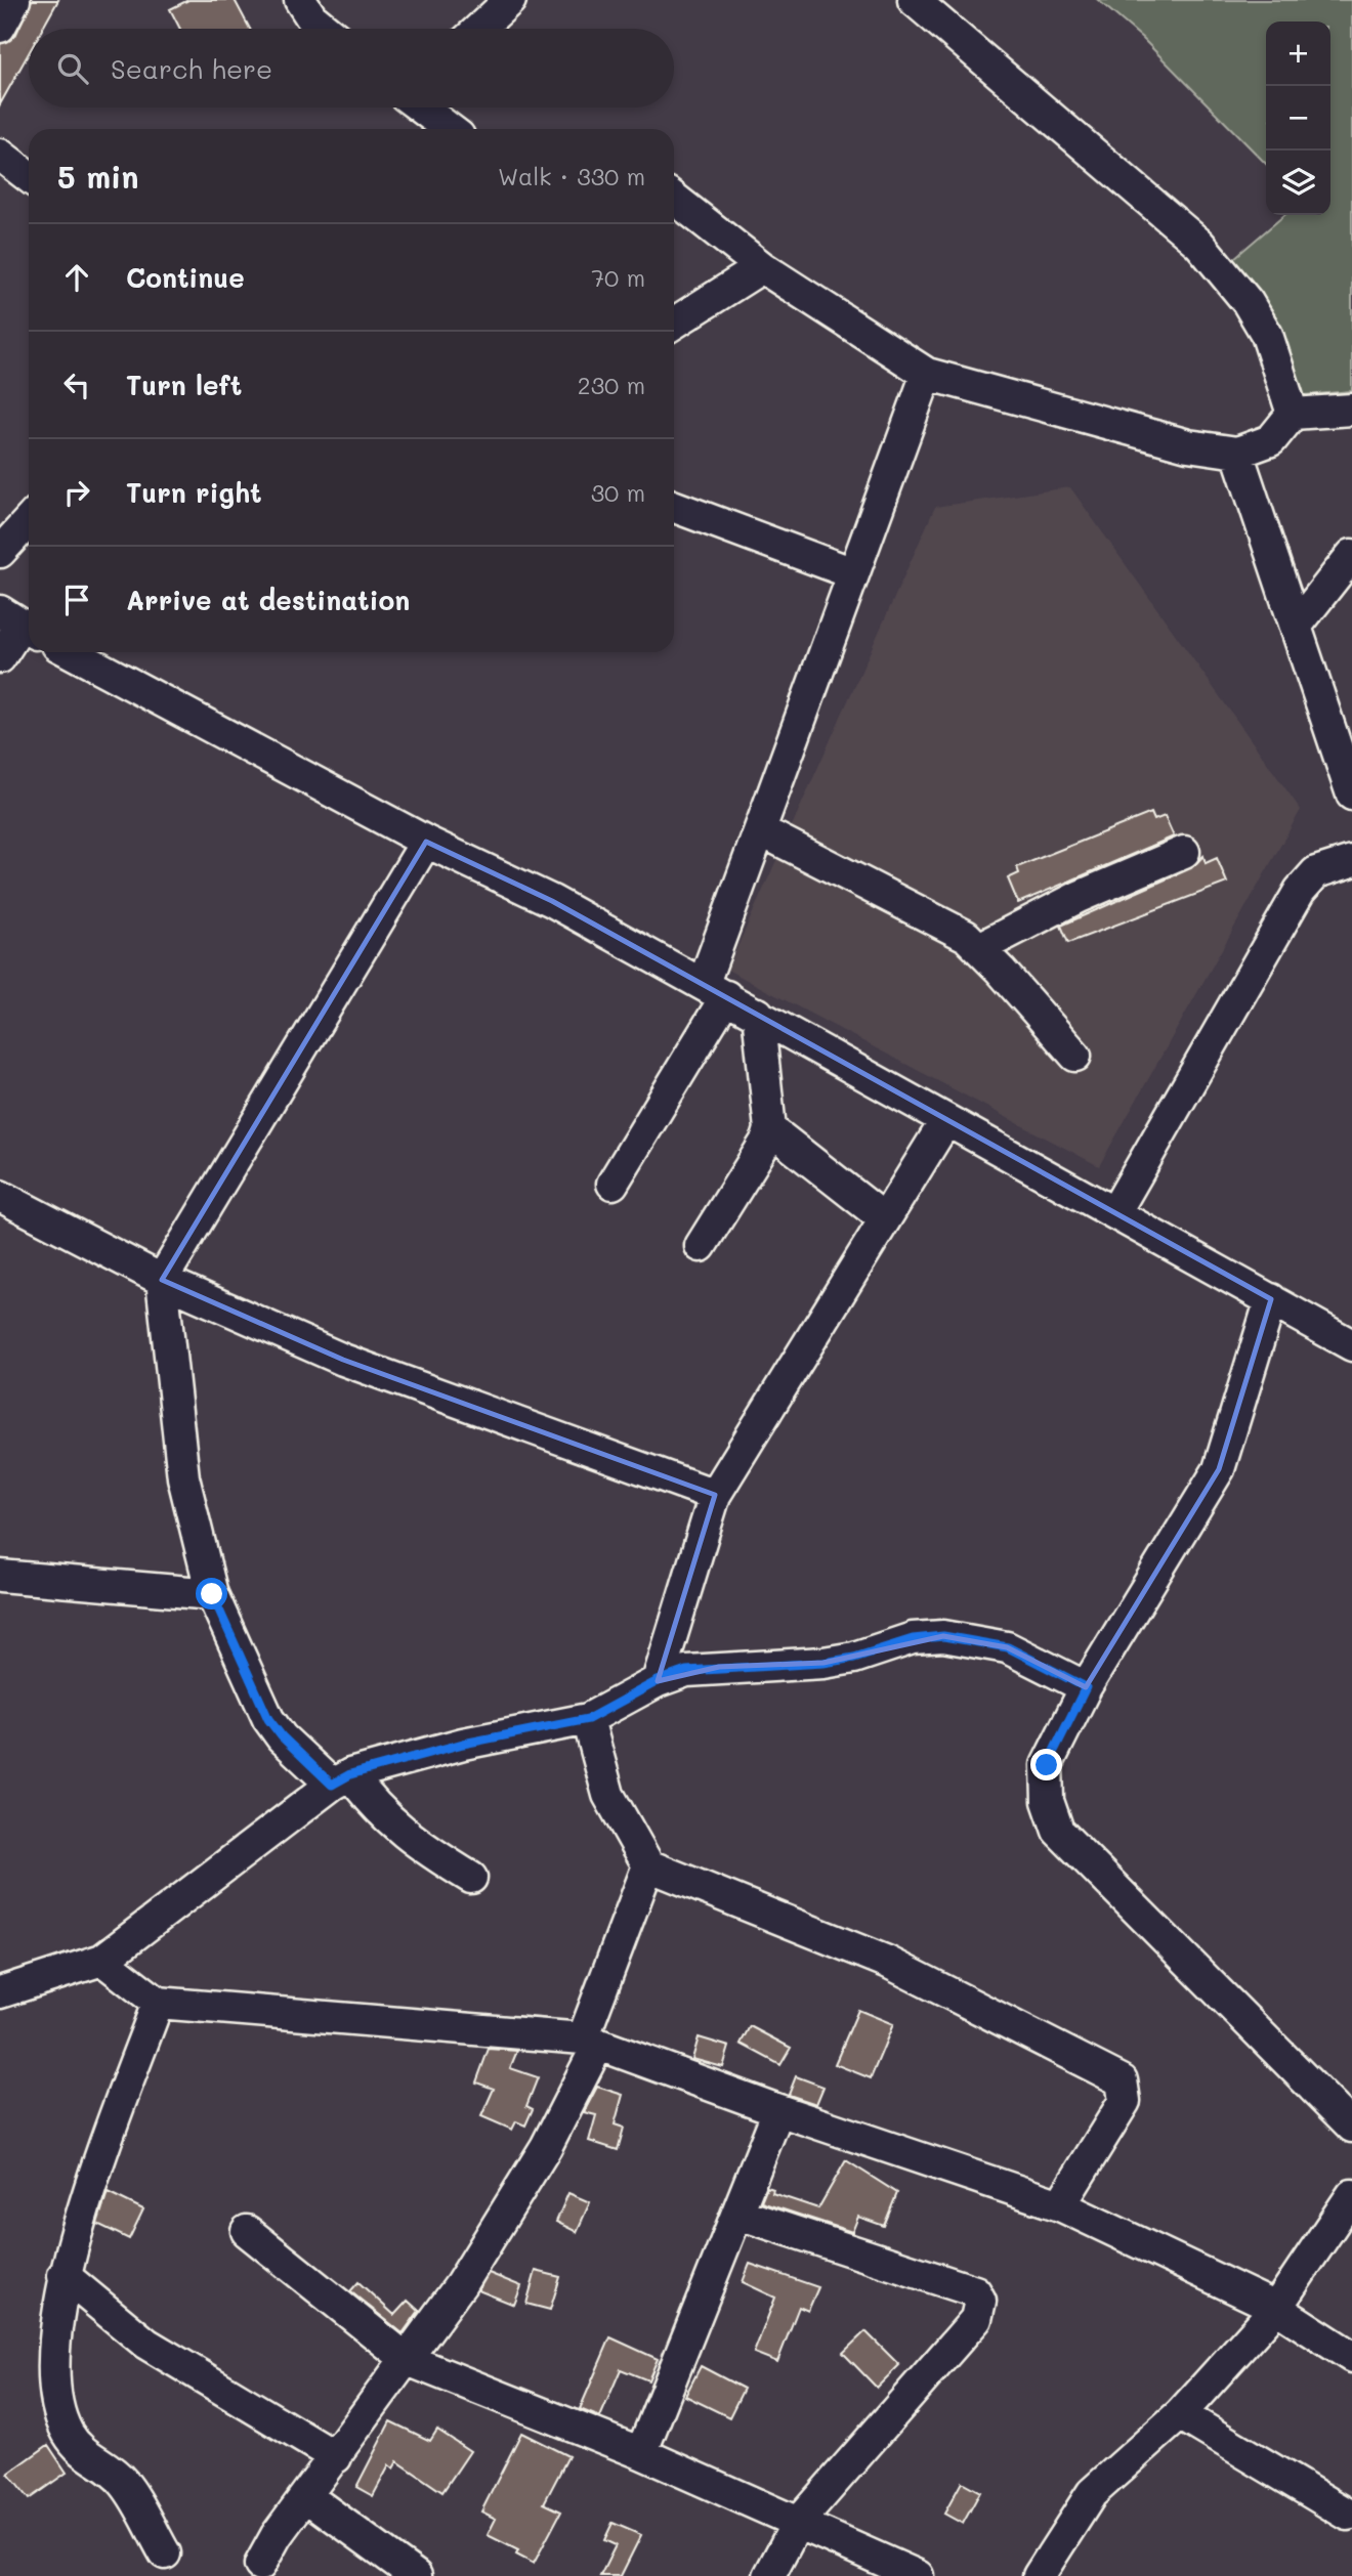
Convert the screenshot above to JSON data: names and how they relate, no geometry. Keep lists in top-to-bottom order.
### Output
{
  "page": {
    "map_buttons": ["+", "−"],
    "search": "Search here",
    "heading": ["5 min", "Walk · 330 m"],
    "list": [
      ["Continue", "70 m"],
      ["Turn left", "230 m"],
      ["Turn right", "30 m"],
      "Arrive at destination"
    ]
  }
}
